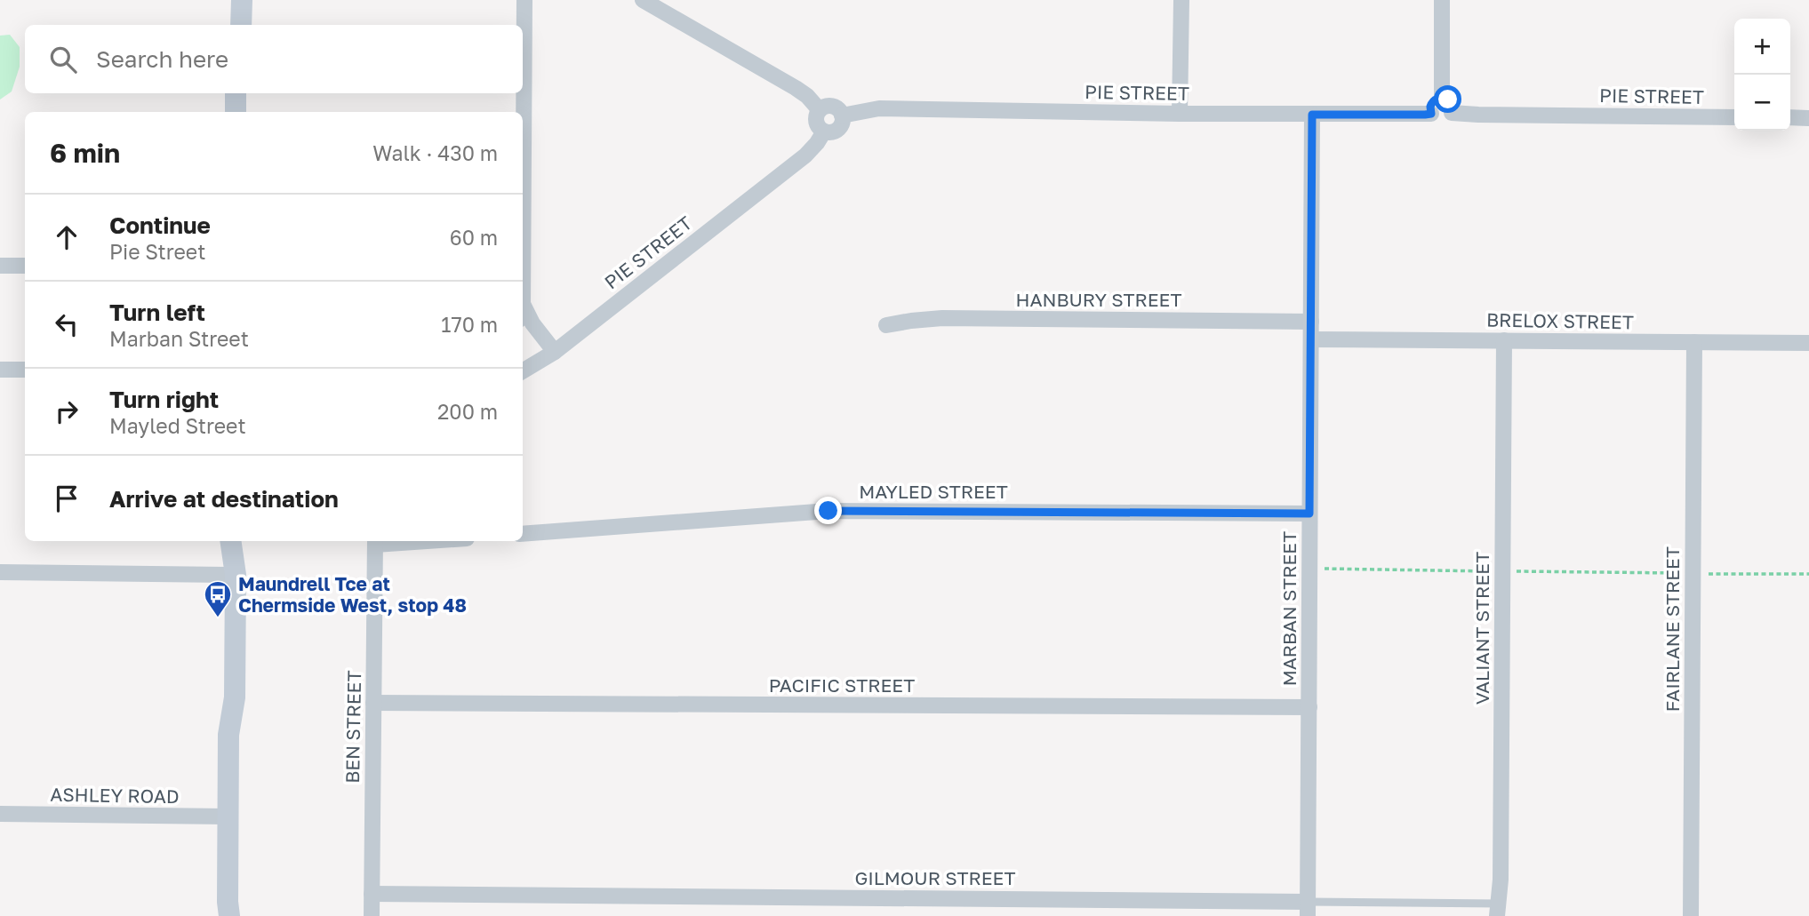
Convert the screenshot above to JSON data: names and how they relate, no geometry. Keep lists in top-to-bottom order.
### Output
{
  "streets": {
    "street": [
      "PIE STREET",
      "HANBURY STREET",
      "BRELOX STREET",
      "MAYLED STREET",
      "MARBAN STREET",
      "VALIANT STREET",
      "FAIRLANE STREET",
      "PACIFIC STREET",
      "BEN STREET",
      "ASHLEY ROAD",
      "GILMOUR STREET"
    ]
  },
  "crossings": [
    ["PIE STREET", "MARBAN STREET"],
    ["HANBURY STREET", "MARBAN STREET"],
    ["BRELOX STREET", "MARBAN STREET"],
    ["BRELOX STREET", "VALIANT STREET"],
    ["BRELOX STREET", "FAIRLANE STREET"],
    ["MAYLED STREET", "MARBAN STREET"],
    ["MARBAN STREET", "PACIFIC STREET"],
    ["MARBAN STREET", "GILMOUR STREET"],
    ["VALIANT STREET", "GILMOUR STREET"],
    ["PACIFIC STREET", "BEN STREET"],
    ["BEN STREET", "GILMOUR STREET"]
  ],
  "places": {
    "bus stop": ["Maundrell Tce at Chermside West, stop 48"]
  },
  "page": {
    "map_buttons": ["+", "−"],
    "search": "Search here",
    "heading": ["6 min", "Walk · 430 m"],
    "list": [
      ["Continue", "Pie Street", "60 m"],
      ["Turn left", "Marban Street", "170 m"],
      ["Turn right", "Mayled Street", "200 m"],
      "Arrive at destination"
    ]
  }
}
